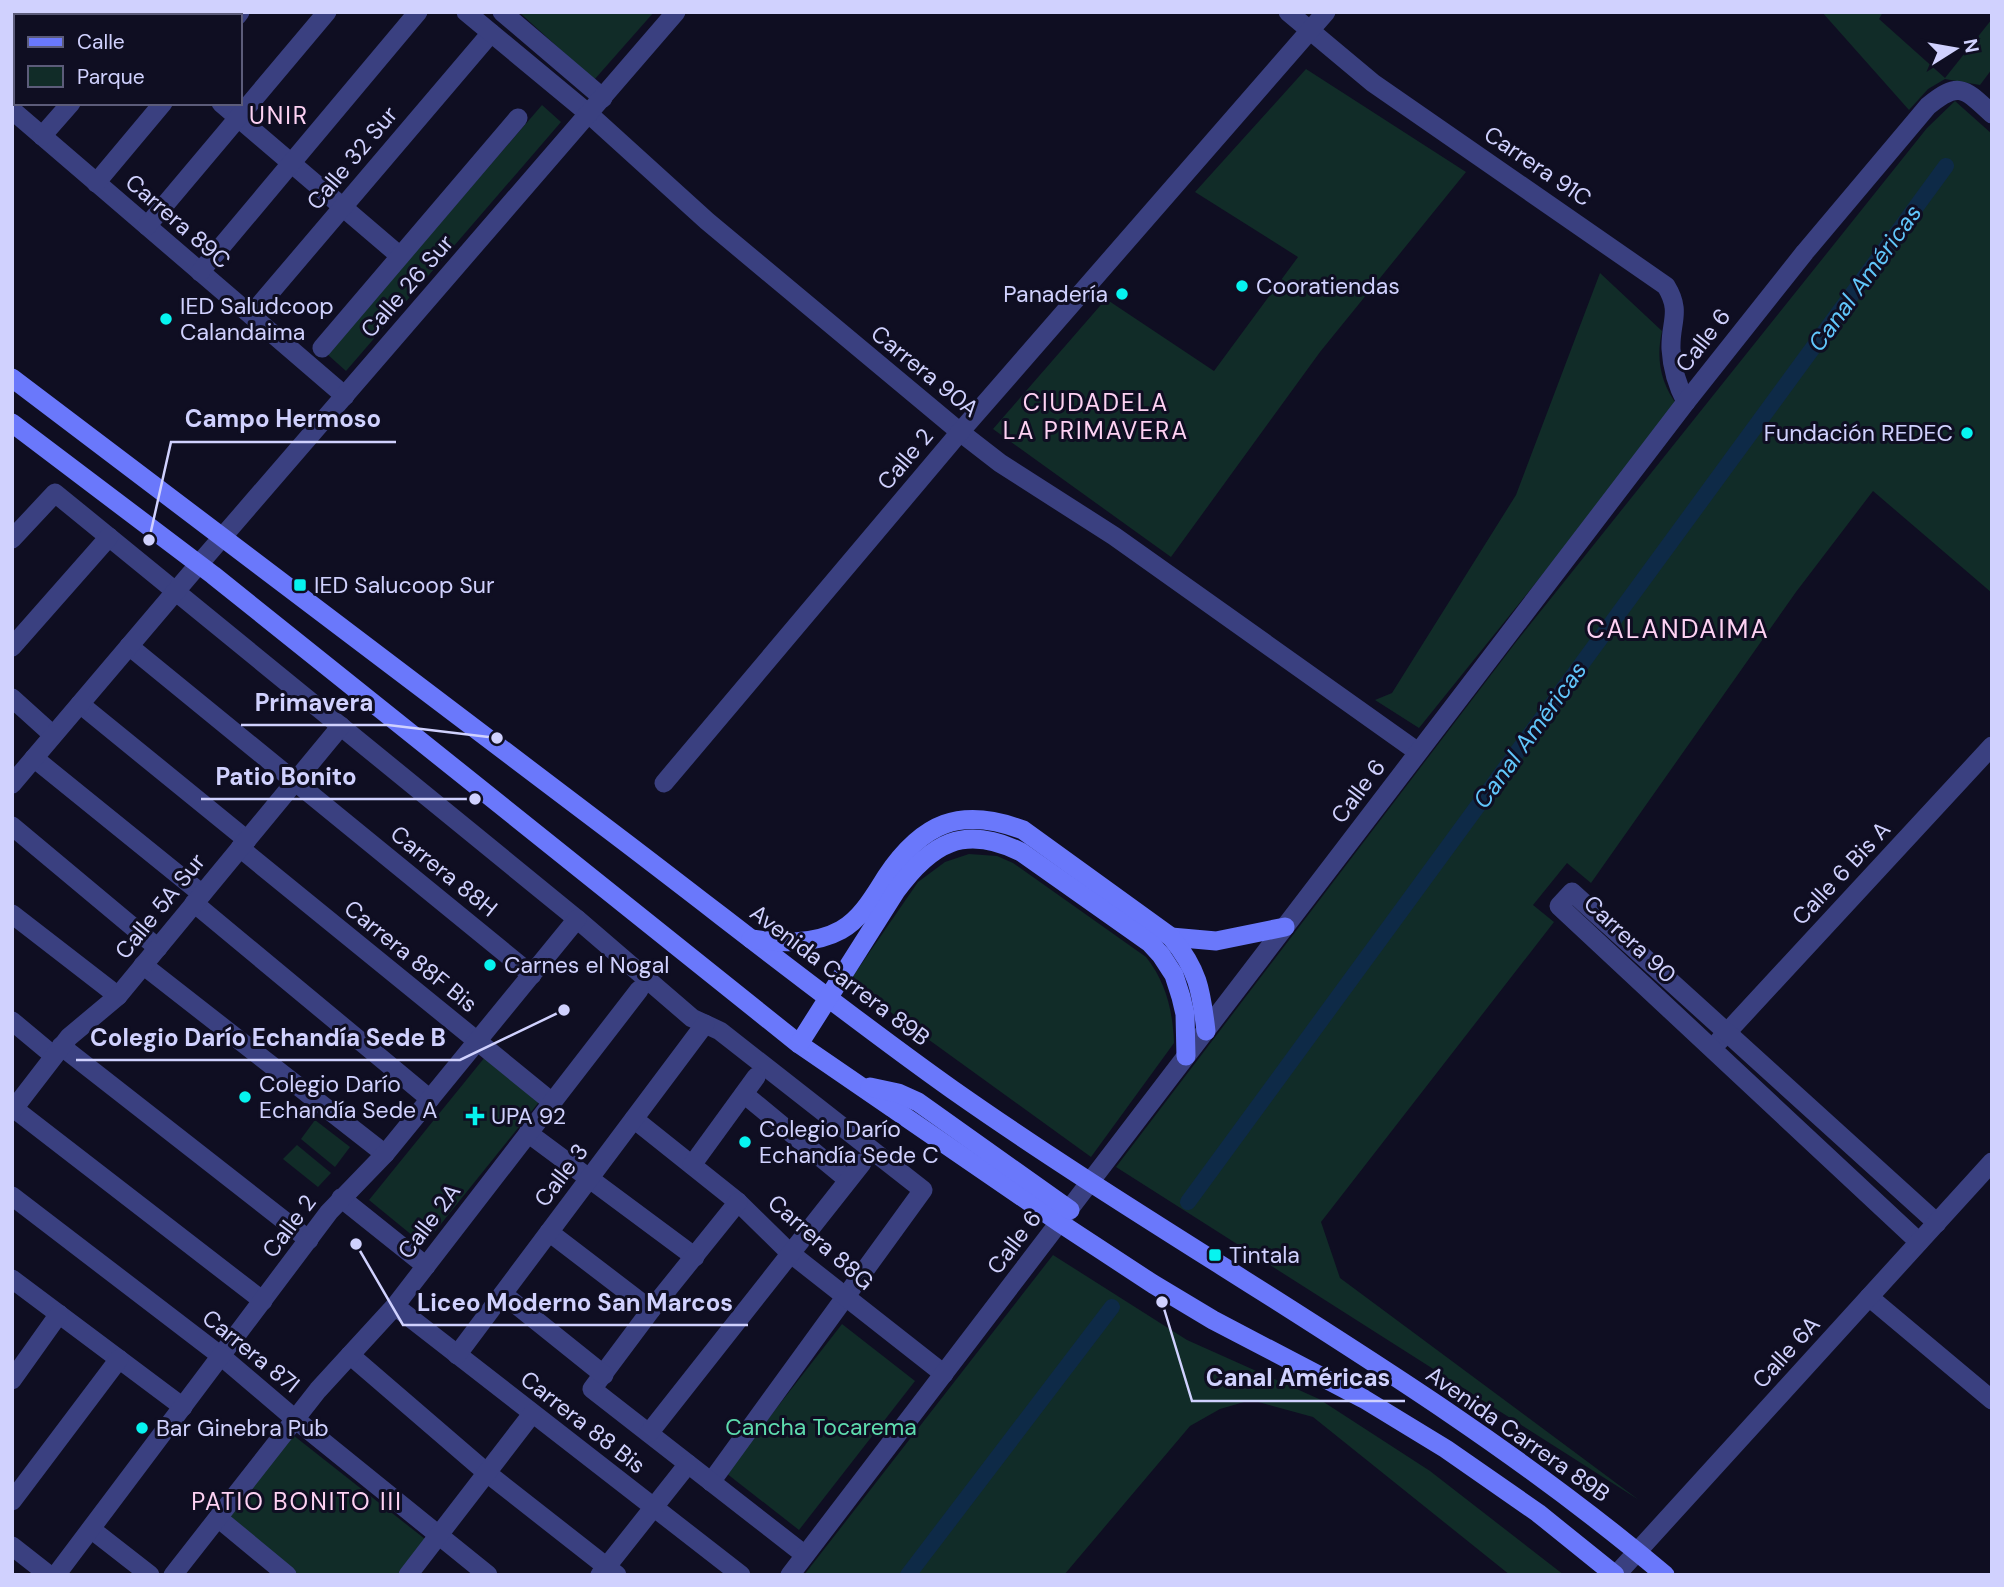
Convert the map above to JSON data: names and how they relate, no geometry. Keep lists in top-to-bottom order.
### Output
{
  "streets": {
    "main road": ["Avenida Carrera 89B"],
    "street": [
      "Calle 32 Sur",
      "Carrera 91C",
      "Carrera 89C",
      "Calle 26 Sur",
      "Calle 6",
      "Carrera 90A",
      "Calle 2",
      "Carrera 88H",
      "Calle 6 Bis A",
      "Calle 5A Sur",
      "Carrera 90",
      "Carrera 88F Bis",
      "Calle 3",
      "Calle 2A",
      "Carrera 88G",
      "Carrera 87I",
      "Calle 6A",
      "Carrera 88 Bis"
    ]
  },
  "crossings": [
    ["Calle 32 Sur", "Carrera 89C"],
    ["Calle 32 Sur", "Carrera 90A"],
    ["Carrera 91C", "Calle 6"],
    ["Carrera 91C", "Calle 2"],
    ["Carrera 89C", "Calle 26 Sur"],
    ["Calle 26 Sur", "Carrera 90A"],
    ["Calle 26 Sur", "Carrera 88H"],
    ["Calle 26 Sur", "Carrera 88F Bis"],
    ["Calle 26 Sur", "Avenida Carrera 89B"],
    ["Calle 6", "Carrera 90A"],
    ["Calle 6", "Avenida Carrera 89B"],
    ["Calle 6", "Carrera 88G"],
    ["Carrera 90A", "Calle 2"],
    ["Calle 2", "Carrera 88H"],
    ["Calle 2", "Carrera 88F Bis"],
    ["Calle 2", "Carrera 87I"],
    ["Carrera 88H", "Calle 5A Sur"],
    ["Calle 6 Bis A", "Carrera 90"],
    ["Calle 5A Sur", "Carrera 88F Bis"],
    ["Carrera 90", "Calle 6A"],
    ["Carrera 88F Bis", "Calle 2A"],
    ["Avenida Carrera 89B", "Calle 6A"],
    ["Calle 3", "Carrera 88G"],
    ["Calle 3", "Carrera 88 Bis"],
    ["Calle 2A", "Carrera 87I"],
    ["Calle 2A", "Carrera 88 Bis"]
  ],
  "districts": [
    "UNIR",
    "CIUDADELA LA PRIMAVERA",
    "CALANDAIMA",
    "PATIO BONITO III"
  ],
  "water": ["Canal Américas"],
  "parks": ["Cancha Tocarema"],
  "places": {
    "other": [
      "Cooratiendas",
      "Panadería",
      "IED Saludcoop Calandaima",
      "Fundación REDEC",
      "Campo Hermoso",
      "Primavera",
      "Patio Bonito",
      "Carnes el Nogal",
      "Colegio Darío Echandía Sede B",
      "Colegio Darío Echandía Sede A",
      "Colegio Darío Echandía Sede C",
      "Liceo Moderno San Marcos",
      "Canal Américas",
      "Bar Ginebra Pub"
    ],
    "transit": ["IED Salucoop Sur", "Tintala"],
    "health": ["UPA 92"]
  },
  "legend": ["Calle", "Parque"],
  "north": "right"
}
